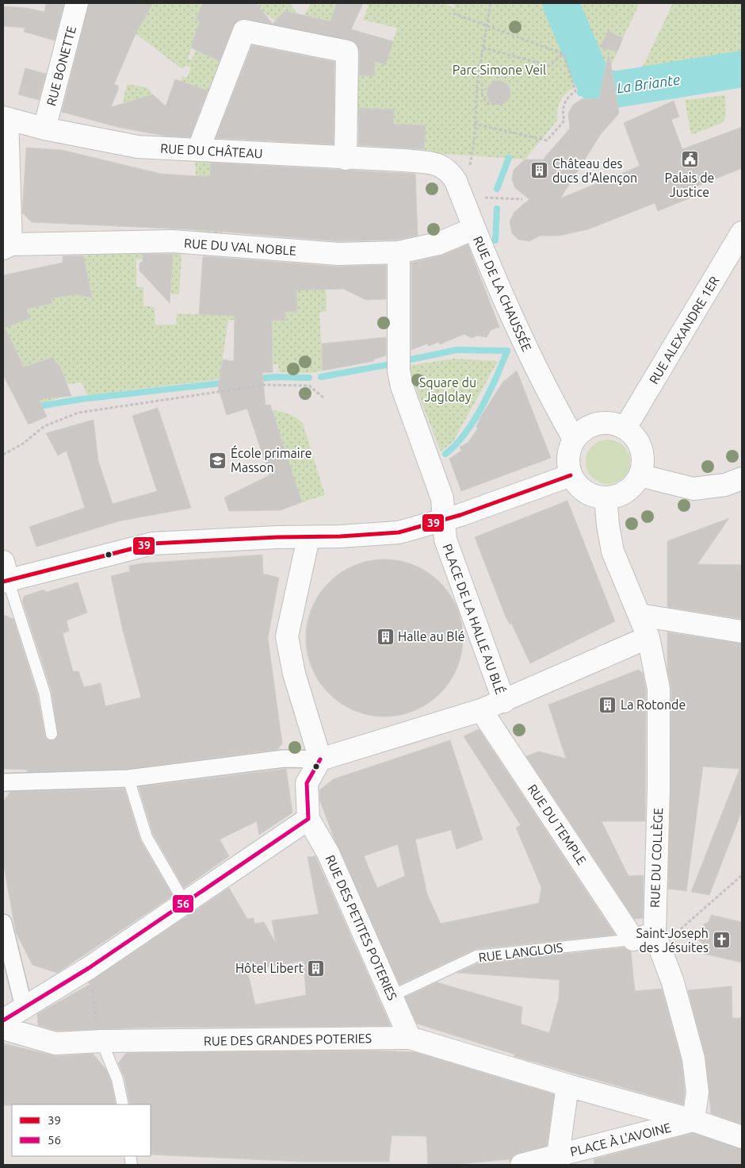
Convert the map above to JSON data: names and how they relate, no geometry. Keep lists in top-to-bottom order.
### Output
{
  "streets": {
    "street": [
      "RUE BONETTE",
      "RUE DU CHÂTEAU",
      "RUE DU VAL NOBLE",
      "RUE DE LA CHAUSSÉE",
      "RUE ALEXANDRE 1ER",
      "PLACE DE LA HALLE AU BLÉ",
      "RUE DU TEMPLE",
      "RUE DU COLLÈGE",
      "RUE DES PETITES POTERIES",
      "RUE DES GRANDES POTERIES",
      "PLACE À L'AVOINE"
    ],
    "lane": ["RUE LANGLOIS"]
  },
  "crossings": [
    ["RUE BONETTE", "RUE DU CHÂTEAU"],
    ["RUE DU CHÂTEAU", "RUE DE LA CHAUSSÉE"],
    ["RUE DU VAL NOBLE", "RUE DE LA CHAUSSÉE"],
    ["RUE DU VAL NOBLE", "PLACE DE LA HALLE AU BLÉ"],
    ["RUE DE LA CHAUSSÉE", "RUE ALEXANDRE 1ER"],
    ["RUE DU TEMPLE", "RUE LANGLOIS"],
    ["RUE DU COLLÈGE", "PLACE À L'AVOINE"],
    ["RUE DES PETITES POTERIES", "RUE LANGLOIS"],
    ["RUE DES PETITES POTERIES", "RUE DES GRANDES POTERIES"],
    ["RUE DES GRANDES POTERIES", "PLACE À L'AVOINE"]
  ],
  "water": ["La Briante"],
  "parks": ["Parc Simone Veil", "Square du Jaglolay"],
  "places": {
    "public building": ["Palais de Justice"],
    "building": [
      "Château des ducs d'Alençon",
      "Halle au Blé",
      "La Rotonde",
      "Hôtel Libert"
    ],
    "school or university": ["École primaire Masson"],
    "church": ["Saint-Joseph des Jésuites"]
  },
  "lines": ["transit line 39", "transit line 56"],
  "legend": ["39", "56"]
}
